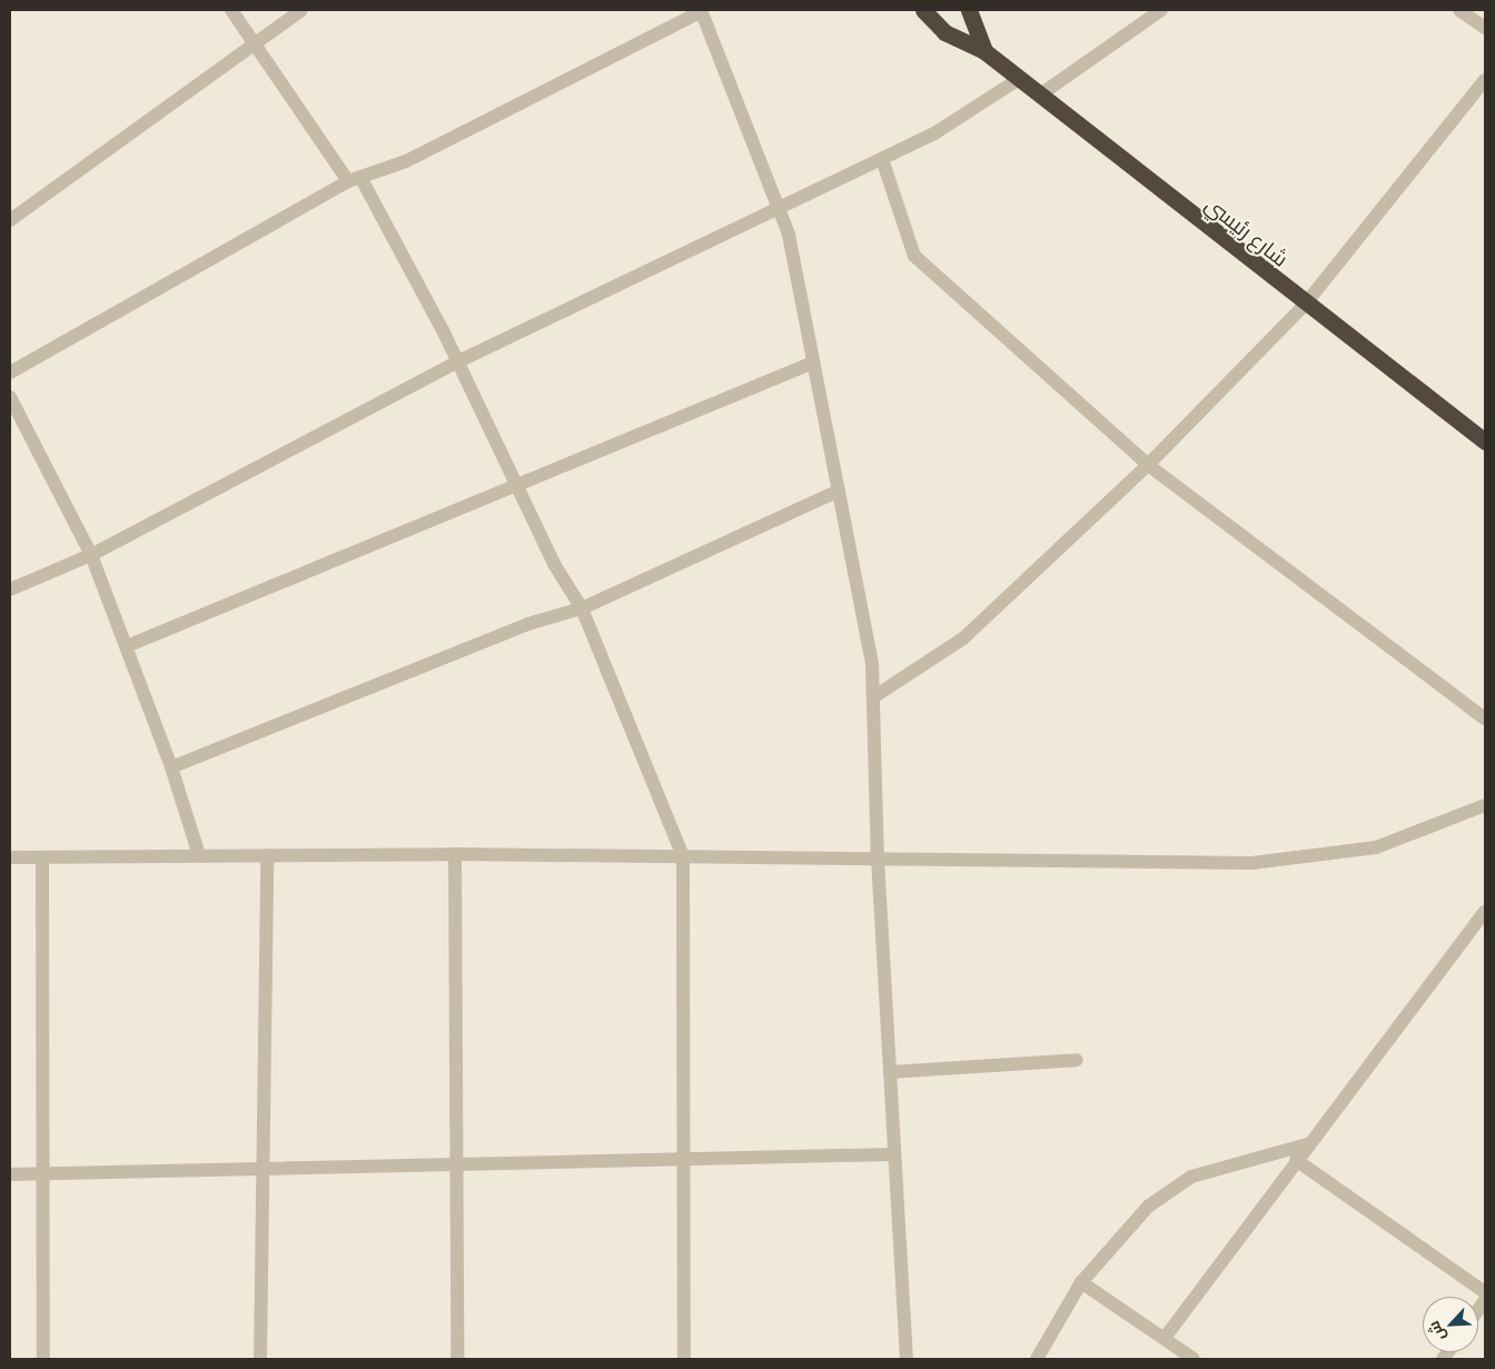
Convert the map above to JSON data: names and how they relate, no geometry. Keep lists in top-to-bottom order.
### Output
{
  "streets": {
    "highway": ["شارع رئيسي"]
  },
  "north": "bottom left"
}
